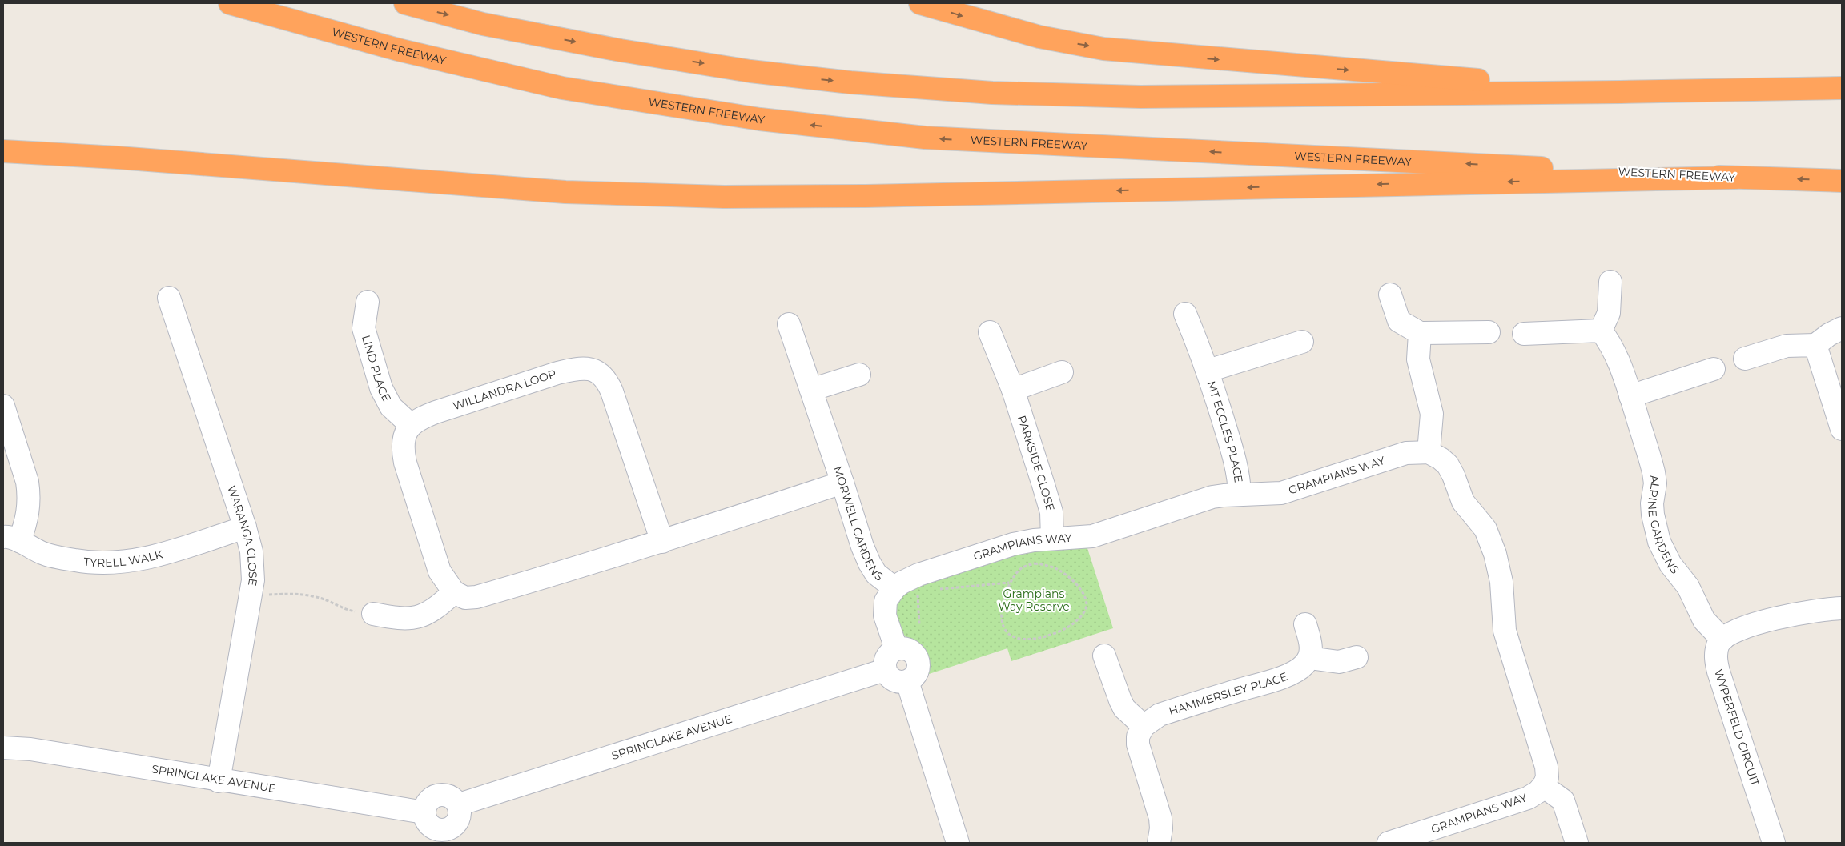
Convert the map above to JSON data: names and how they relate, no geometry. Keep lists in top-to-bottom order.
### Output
{
  "streets": {
    "highway": ["WESTERN FREEWAY"],
    "street": [
      "LIND PLACE",
      "WILLANDRA LOOP",
      "MT ECCLES PLACE",
      "PARKSIDE CLOSE",
      "GRAMPIANS WAY",
      "MORWELL GARDENS",
      "ALPINE GARDENS",
      "WARANGA CLOSE",
      "TYRELL WALK",
      "HAMMERSLEY PLACE",
      "WYPERFELD CIRCUIT",
      "SPRINGLAKE AVENUE"
    ]
  },
  "crossings": [
    ["LIND PLACE", "WILLANDRA LOOP"],
    ["MT ECCLES PLACE", "GRAMPIANS WAY"],
    ["PARKSIDE CLOSE", "GRAMPIANS WAY"],
    ["GRAMPIANS WAY", "MORWELL GARDENS"],
    ["MORWELL GARDENS", "SPRINGLAKE AVENUE"],
    ["ALPINE GARDENS", "WYPERFELD CIRCUIT"],
    ["WARANGA CLOSE", "TYRELL WALK"],
    ["WARANGA CLOSE", "SPRINGLAKE AVENUE"]
  ],
  "parks": ["Grampians Way Reserve"]
}
